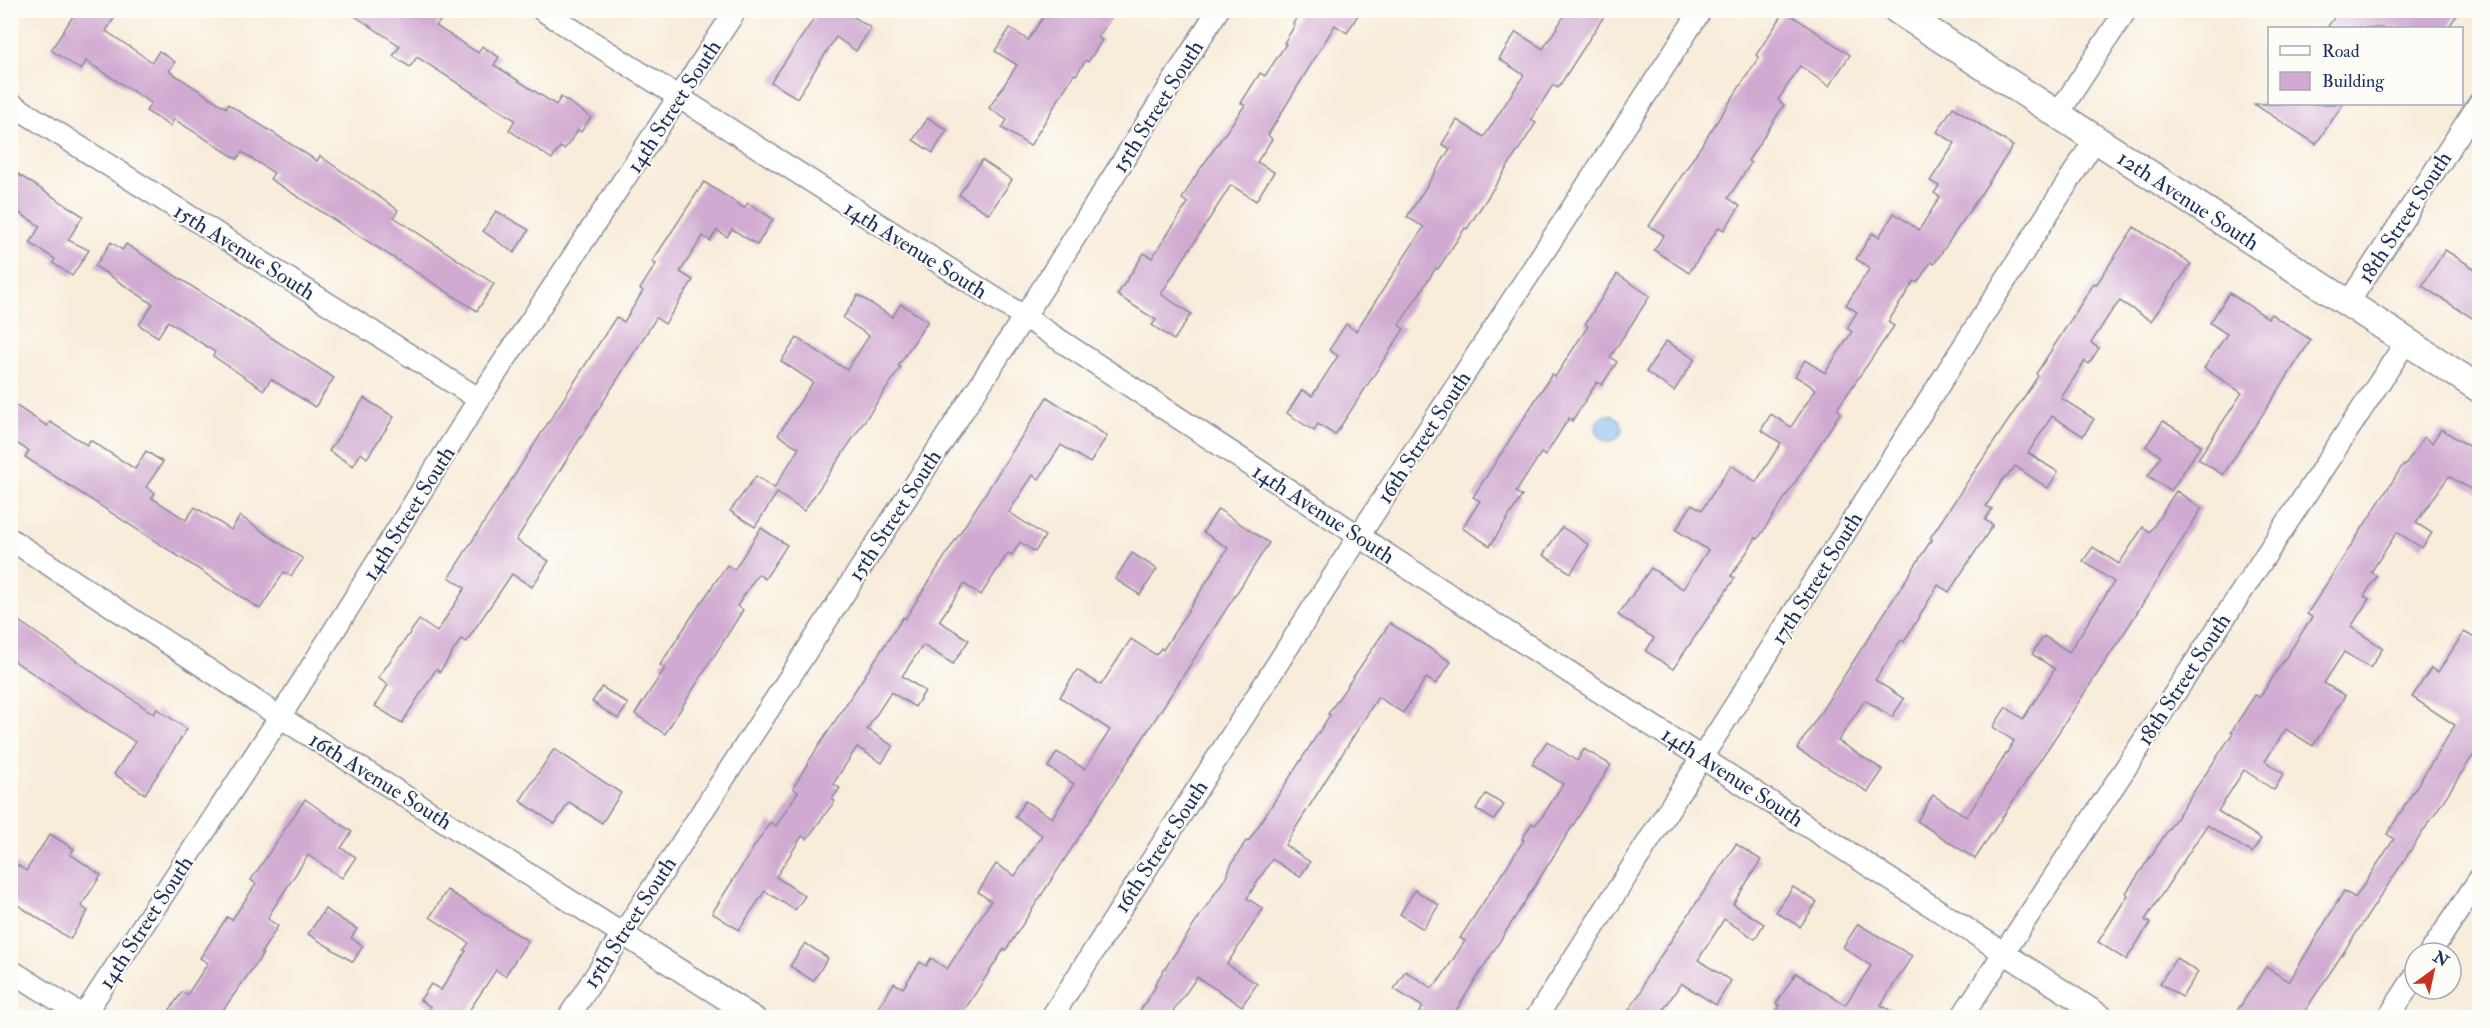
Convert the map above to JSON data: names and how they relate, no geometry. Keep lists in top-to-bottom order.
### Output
{
  "streets": {
    "street": [
      "14th Street South",
      "15th Street South",
      "12th Avenue South",
      "18th Street South",
      "14th Avenue South",
      "15th Avenue South",
      "16th Street South",
      "17th Street South",
      "16th Avenue South"
    ]
  },
  "crossings": [
    ["14th Street South", "14th Avenue South"],
    ["14th Street South", "15th Avenue South"],
    ["14th Street South", "16th Avenue South"],
    ["15th Street South", "14th Avenue South"],
    ["15th Street South", "16th Avenue South"],
    ["12th Avenue South", "18th Street South"],
    ["12th Avenue South", "17th Street South"],
    ["18th Street South", "14th Avenue South"],
    ["14th Avenue South", "16th Street South"],
    ["14th Avenue South", "17th Street South"]
  ],
  "legend": ["Road", "Building"],
  "north": "top right"
}
